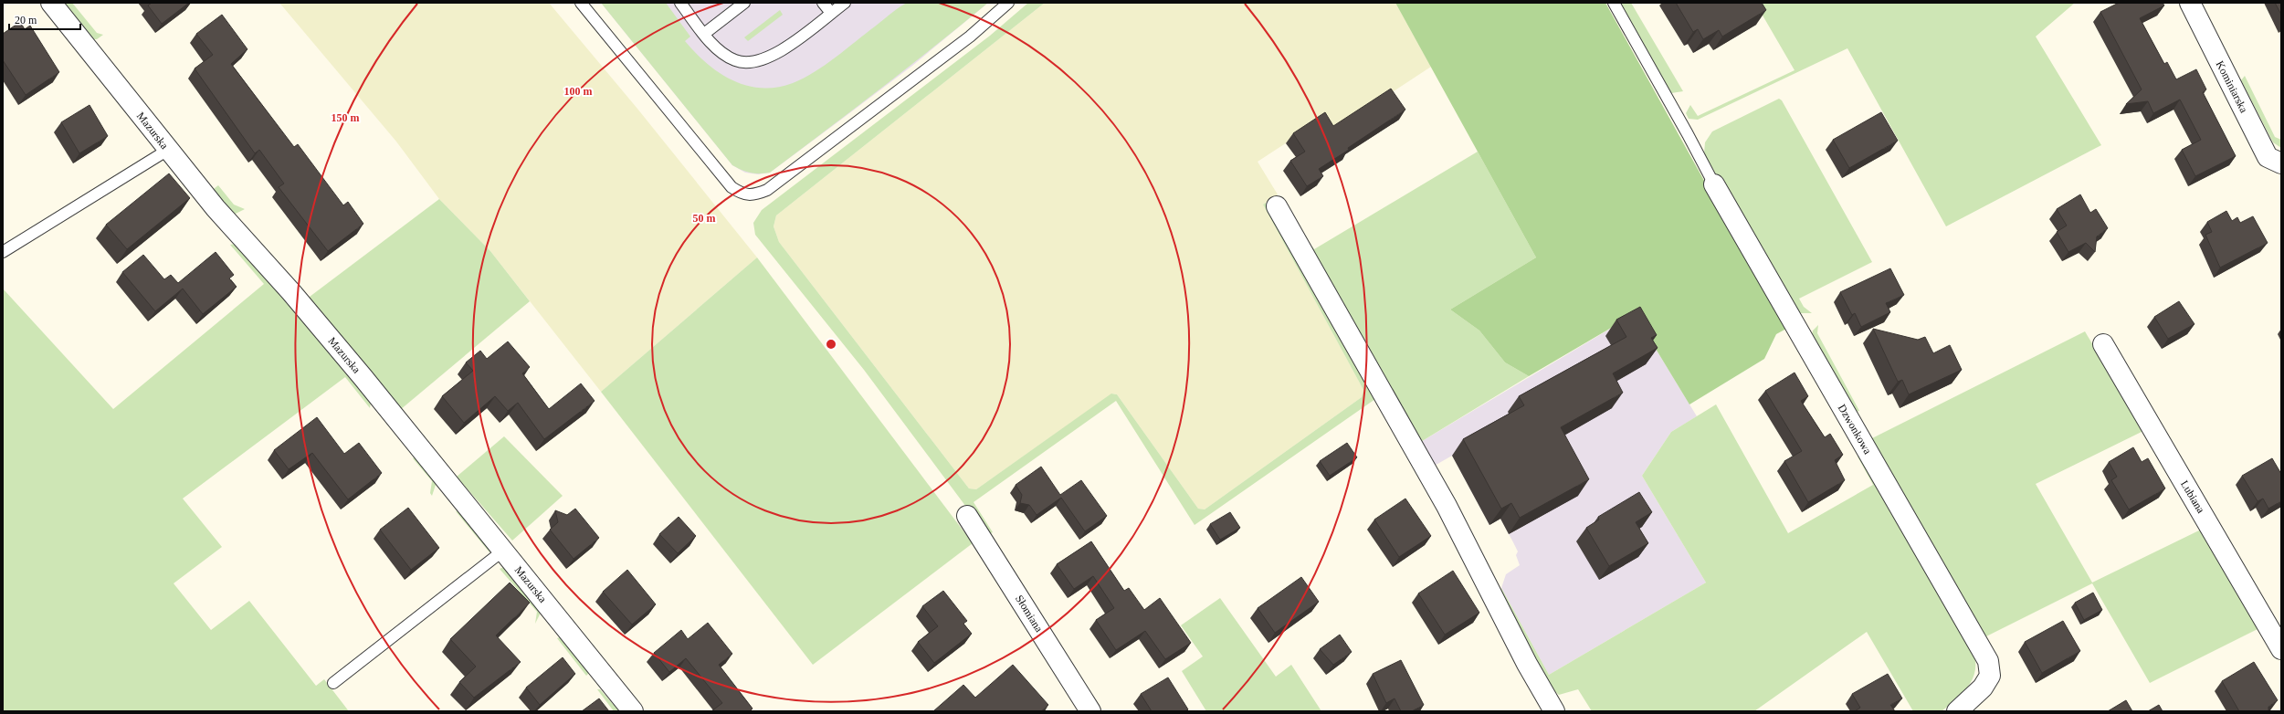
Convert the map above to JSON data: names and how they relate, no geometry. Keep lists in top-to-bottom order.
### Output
{
  "streets": {
    "street": [
      "Kominiarska",
      "Mazurska",
      "Dzwonkowa",
      "Lubiana",
      "Słomiana"
    ]
  },
  "scale_bar": "20 m",
  "rings": ["100 m", "150 m", "50 m"]
}
